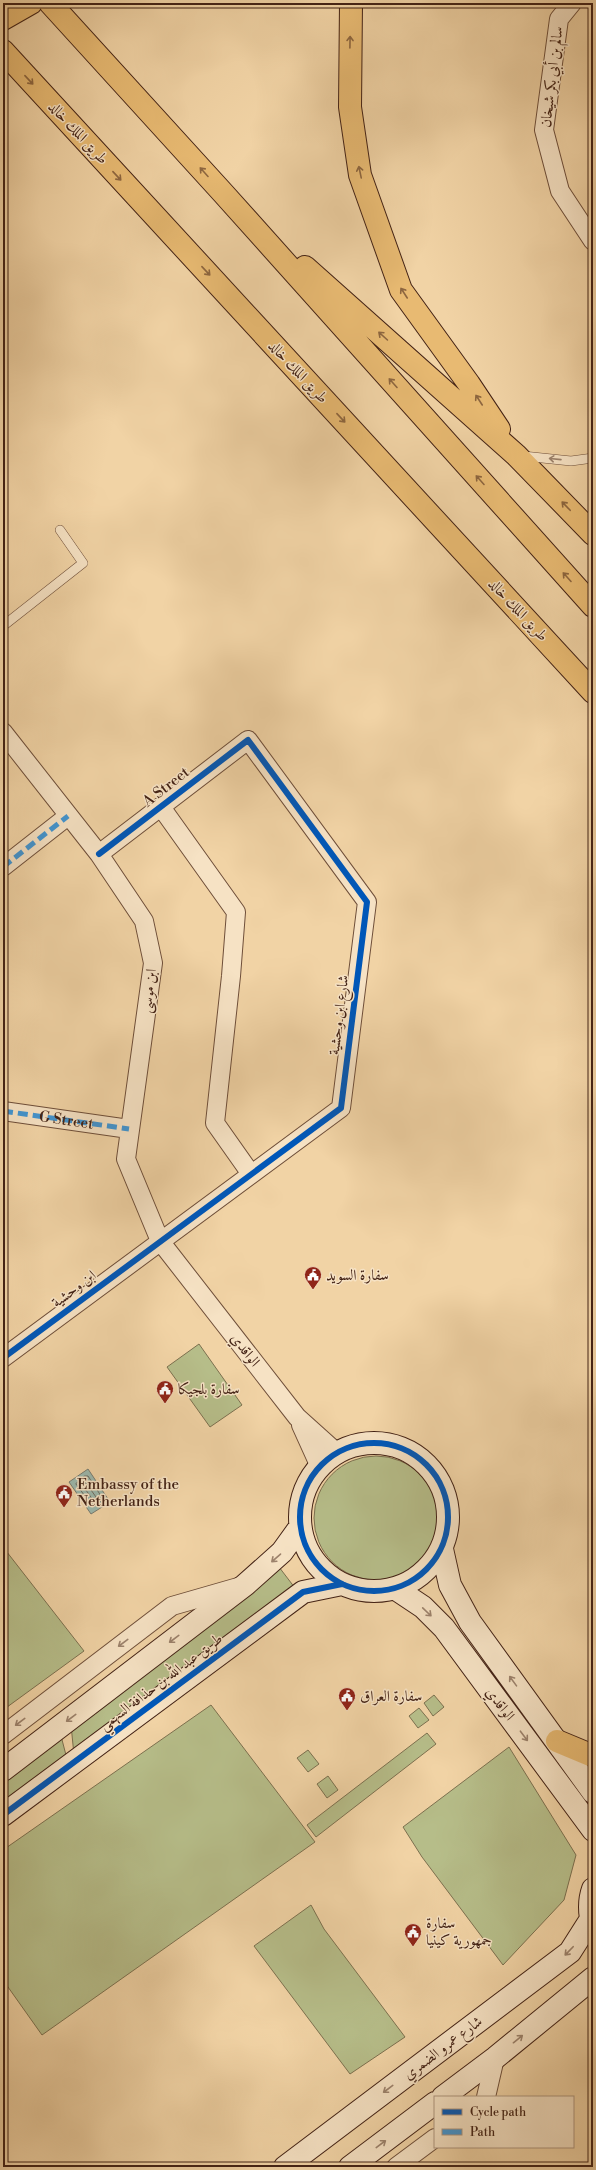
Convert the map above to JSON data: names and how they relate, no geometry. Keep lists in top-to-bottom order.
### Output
{
  "streets": {
    "main road": ["طريق الملك خالد"],
    "street": [
      "سالم بن أبي بكر شيخان",
      "A Street",
      "ابن موسى",
      "شارع ابن وحشية",
      "G Street",
      "ابن وحشية",
      "الواقدي",
      "طريق عبد الله بن حذافة السهمي",
      "شارع عمرو الضمري"
    ]
  },
  "crossings": [
    ["A Street", "ابن موسى"],
    ["A Street", "شارع ابن وحشية"],
    ["ابن موسى", "شارع ابن وحشية"],
    ["ابن موسى", "G Street"],
    ["ابن موسى", "ابن وحشية"],
    ["ابن موسى", "الواقدي"],
    ["شارع ابن وحشية", "ابن وحشية"],
    ["شارع ابن وحشية", "الواقدي"],
    ["ابن وحشية", "الواقدي"]
  ],
  "places": {
    "public building": [
      "سفارة السويد",
      "سفارة بلجيكا",
      "Embassy of the Netherlands",
      "سفارة العراق",
      "سفارة جمهورية كينيا"
    ]
  },
  "legend": ["Cycle path", "Path"]
}
